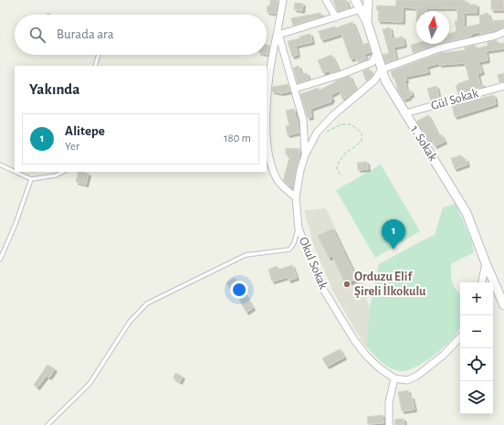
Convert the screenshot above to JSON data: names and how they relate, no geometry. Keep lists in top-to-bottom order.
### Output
{
  "streets": {
    "street": ["Gül Sokak", "1. Sokak", "Okul Sokak"]
  },
  "crossings": [
    ["Gül Sokak", "1. Sokak"],
    ["1. Sokak", "Okul Sokak"]
  ],
  "places": ["Orduzu Elif Şireli İlkokulu"],
  "north": "top",
  "page": {
    "search": "Burada ara",
    "heading": "Yakında",
    "list": [
      {
        "mark": "1",
        "name": "Alitepe",
        "note": "Yer",
        "value": "180 m"
      }
    ],
    "pins": "1",
    "map_buttons": ["+", "−"]
  }
}
